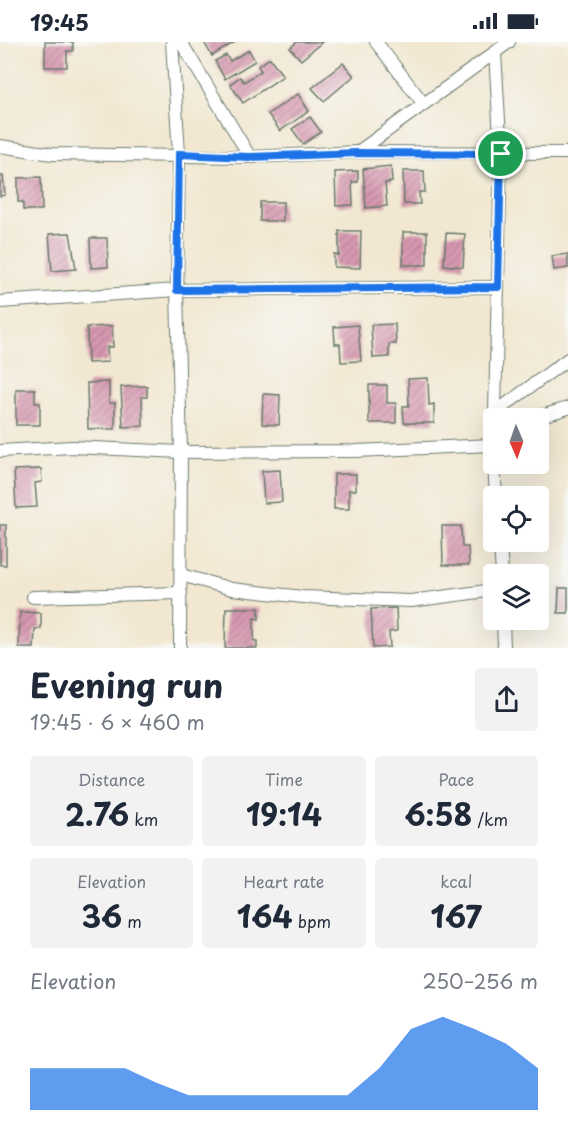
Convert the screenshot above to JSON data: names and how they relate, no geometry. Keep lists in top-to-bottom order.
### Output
{
  "north": "bottom",
  "page": {
    "status": "19:45",
    "heading": ["Evening run", "19:45 · 6 × 460 m"],
    "stats": [
      ["Distance", "2.76 km"],
      ["Time", "19:14"],
      ["Pace", "6:58 /km"],
      ["Elevation", "36 m"],
      ["Heart rate", "164 bpm"],
      ["kcal", "167"]
    ],
    "chart": ["Elevation", "250–256 m"]
  }
}
